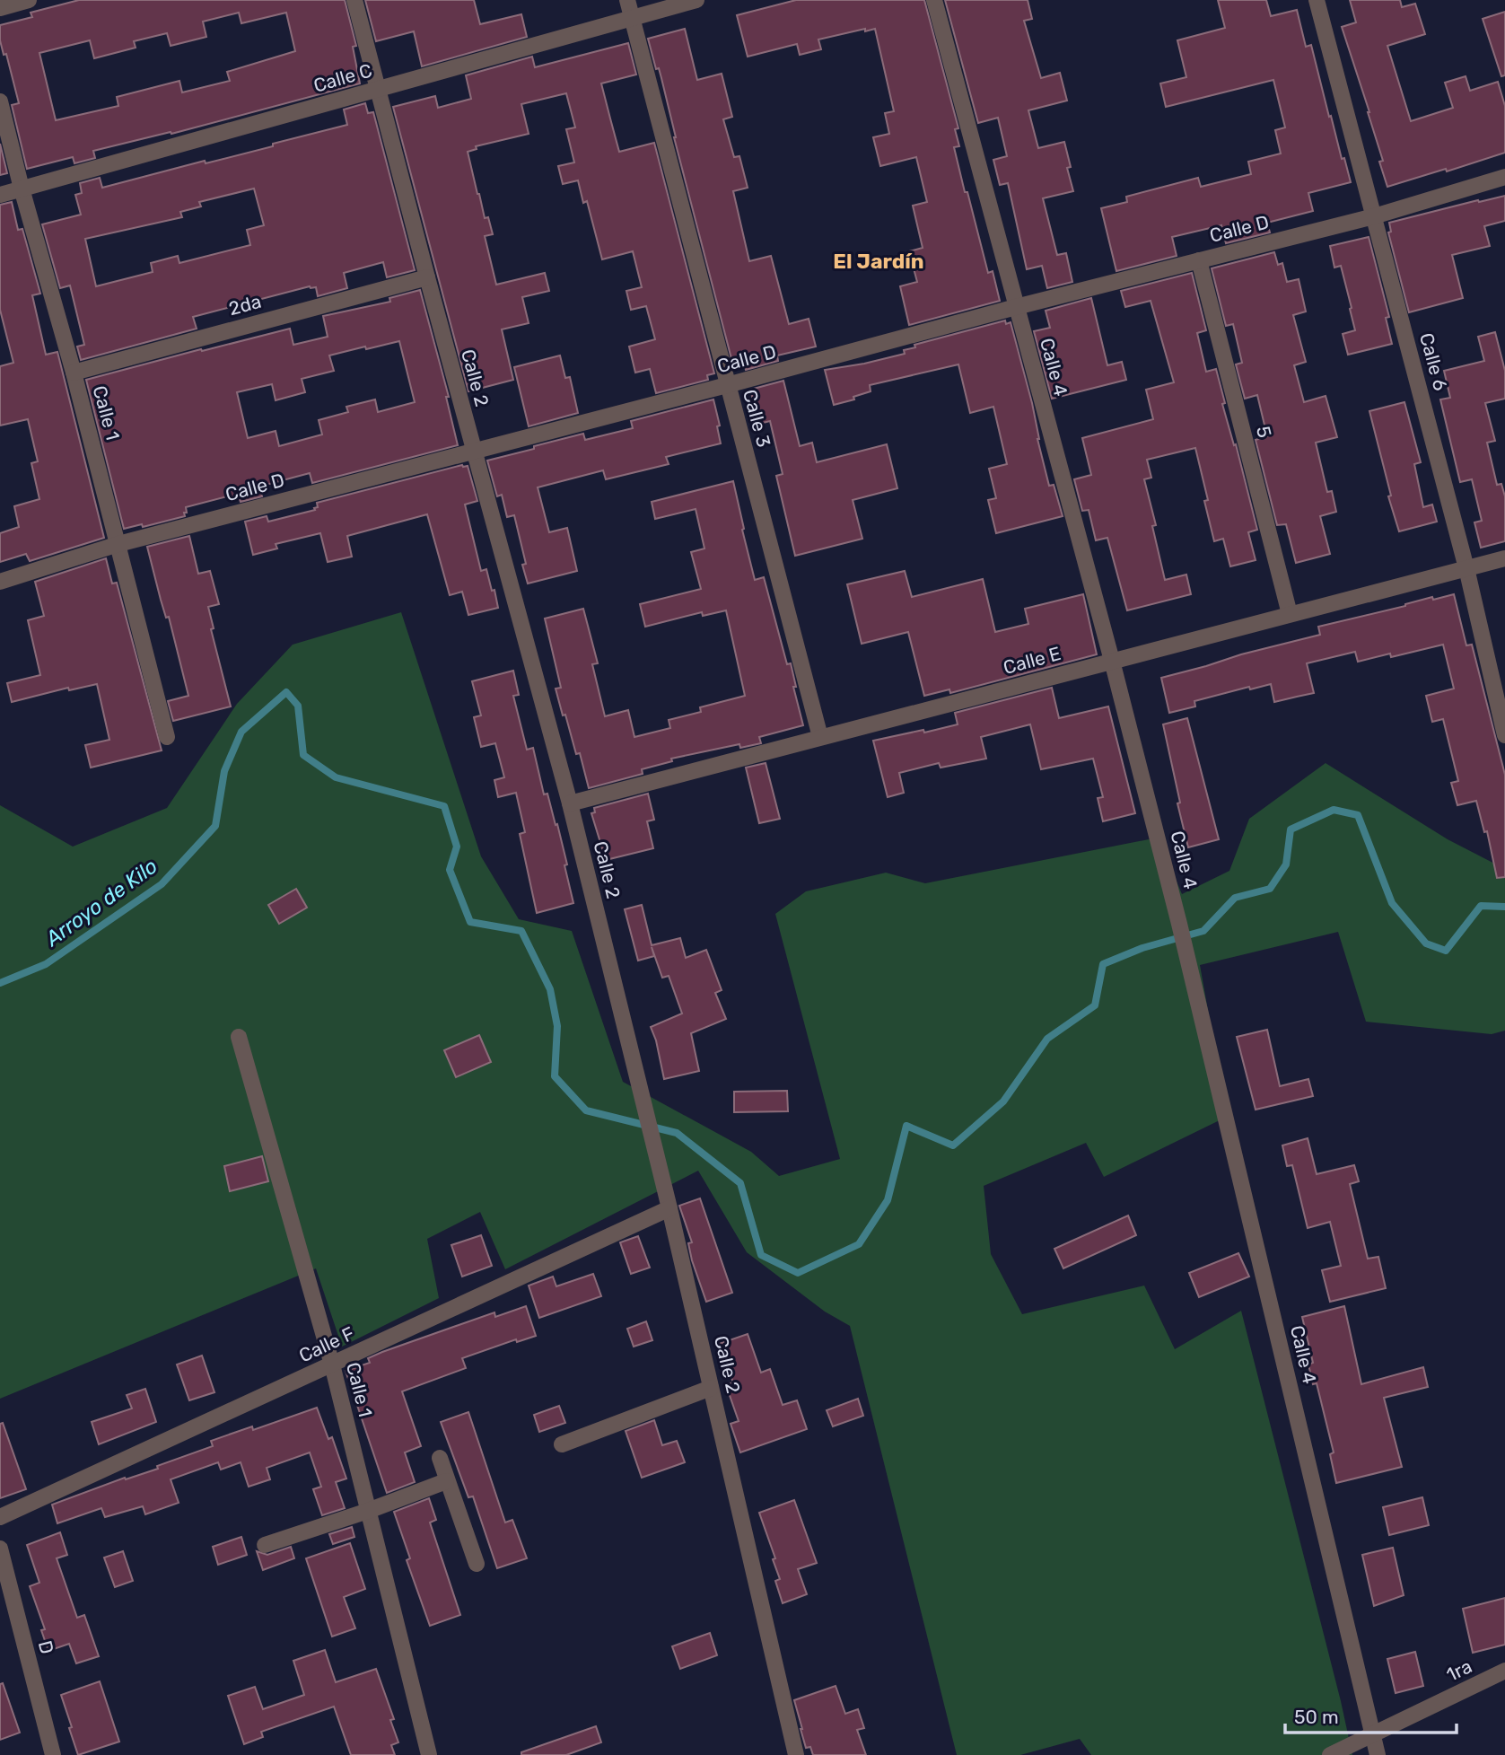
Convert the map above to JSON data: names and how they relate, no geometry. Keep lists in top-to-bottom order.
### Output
{
  "streets": {
    "street": [
      "Calle C",
      "Calle D",
      "2da",
      "Calle 6",
      "Calle 4",
      "Calle 2",
      "Calle 1",
      "Calle 3",
      "5",
      "Calle E",
      "Calle F",
      "D",
      "1ra"
    ]
  },
  "crossings": [
    ["Calle C", "Calle 2"],
    ["Calle C", "Calle 1"],
    ["Calle C", "Calle 3"],
    ["Calle D", "Calle 6"],
    ["Calle D", "Calle 4"],
    ["Calle D", "Calle 2"],
    ["Calle D", "Calle 1"],
    ["Calle D", "Calle 3"],
    ["Calle D", "5"],
    ["2da", "Calle 2"],
    ["2da", "Calle 1"],
    ["Calle 6", "Calle E"],
    ["Calle 4", "Calle E"],
    ["Calle 4", "1ra"],
    ["Calle 2", "Calle E"],
    ["Calle 2", "Calle F"],
    ["Calle 1", "Calle F"],
    ["Calle 3", "Calle E"],
    ["5", "Calle E"]
  ],
  "districts": ["El Jardín"],
  "water": ["Arroyo de Kilo"],
  "scale_bar": "50 m"
}
